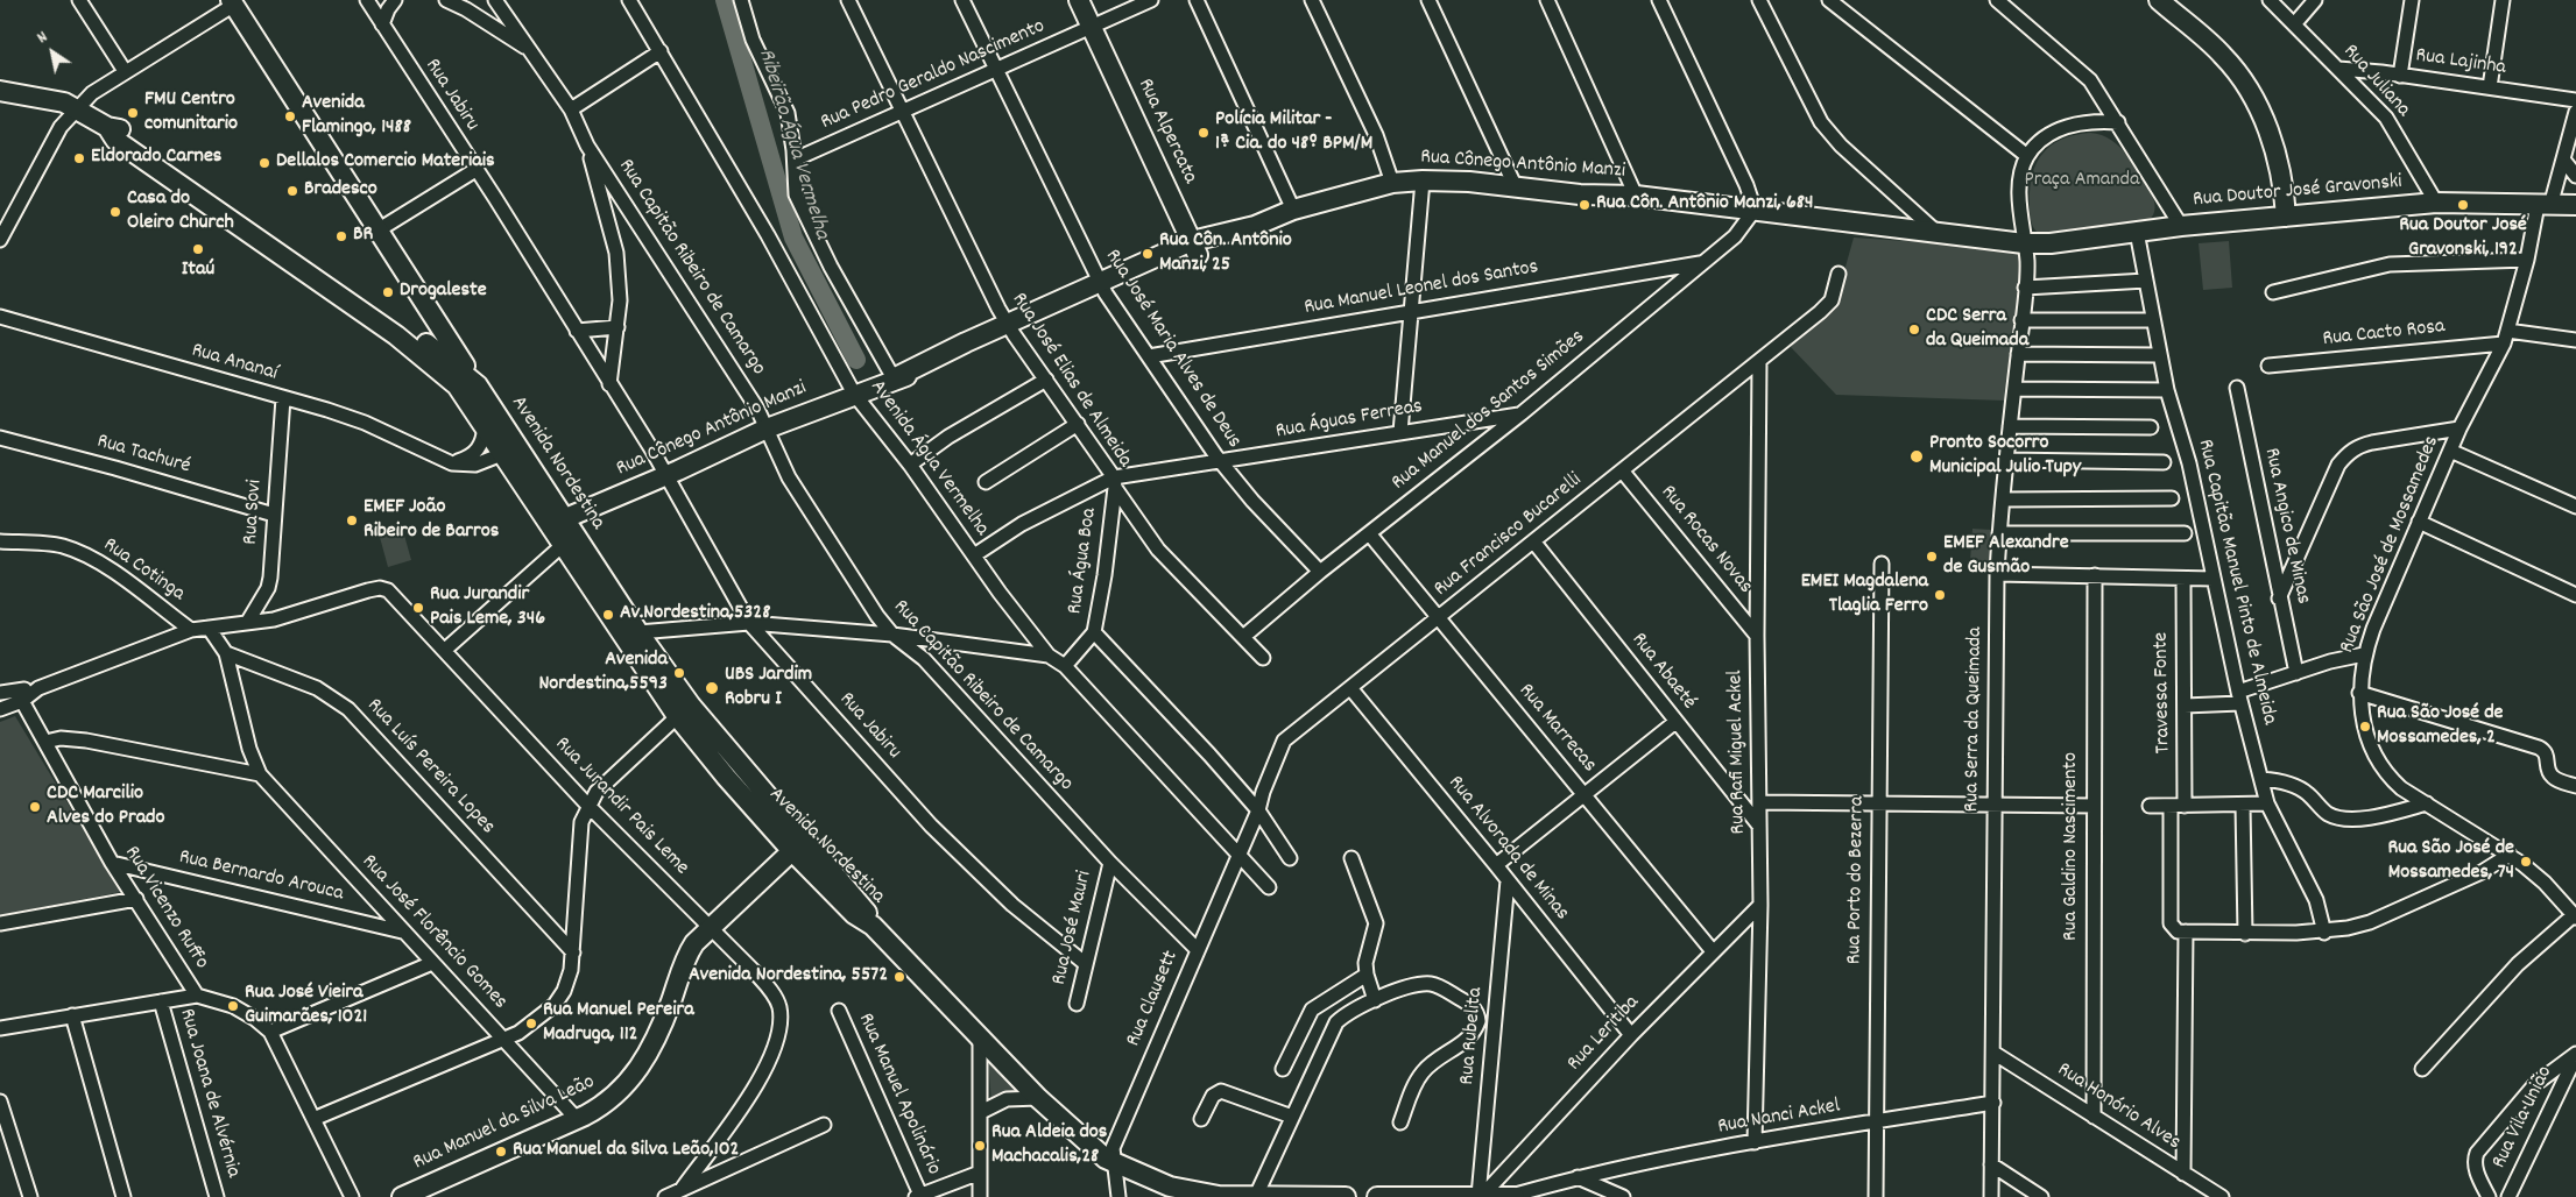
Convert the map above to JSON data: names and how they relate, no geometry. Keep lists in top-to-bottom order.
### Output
{
  "streets": {
    "street": [
      "Rua Lajinha",
      "Rua Pedro Geraldo Nascimento",
      "Rua Juliana",
      "Rua Jabiru",
      "Rua Alpercata",
      "Rua Cônego Antônio Manzi",
      "Rua Doutor José Gravonski",
      "Rua Capitão Ribeiro de Camargo",
      "Rua Manuel Leonel dos Santos",
      "Rua Cacto Rosa",
      "Rua José Maria Alves de Deus",
      "Rua Ananaí",
      "Rua José Elias de Almeida",
      "Rua Manuel dos Santos Simões",
      "Rua Águas Ferreas",
      "Rua Tachuré",
      "Avenida Água Vermelha",
      "Avenida Nordestina",
      "Rua Sovi",
      "Rua Angico de Minas",
      "Rua Francisco Bucarelli",
      "Rua Rocas Novas",
      "Rua São José de Mossamedes",
      "Rua Água Boa",
      "Rua Cotinga",
      "Rua Capitão Manuel Pinto de Almeida",
      "Rua Abaeté",
      "Travessa Fonte",
      "Rua Serra da Queimada",
      "Rua Marrecas",
      "Rua Rafi Miguel Ackel",
      "Rua Luís Pereira Lopes",
      "Rua Jurandir Pais Leme",
      "Rua Galdino Nascimento",
      "Rua Alvorada de Minas",
      "Rua Bernardo Arouca",
      "Rua Porto do Bezerra",
      "Rua Vicenzo Ruffo",
      "Rua José Mauri",
      "Rua José Florêncio Gomes",
      "Rua Clausett",
      "Rua Leritiba",
      "Rua Rubelita",
      "Rua Joana de Alvérnia",
      "Rua Manuel Apolinário",
      "Rua Honório Alves",
      "Rua Nanci Ackel",
      "Rua Vila União",
      "Rua Manuel da Silva Leão"
    ]
  },
  "crossings": [
    ["Rua Lajinha", "Rua Juliana"],
    ["Rua Pedro Geraldo Nascimento", "Rua Alpercata"],
    ["Rua Pedro Geraldo Nascimento", "Rua José Maria Alves de Deus"],
    ["Rua Pedro Geraldo Nascimento", "Rua José Elias de Almeida"],
    ["Rua Pedro Geraldo Nascimento", "Avenida Água Vermelha"],
    ["Rua Juliana", "Rua Doutor José Gravonski"],
    ["Rua Jabiru", "Rua Cônego Antônio Manzi"],
    ["Rua Jabiru", "Rua José Mauri"],
    ["Rua Alpercata", "Rua Cônego Antônio Manzi"],
    ["Rua Cônego Antônio Manzi", "Rua Doutor José Gravonski"],
    ["Rua Cônego Antônio Manzi", "Rua Capitão Ribeiro de Camargo"],
    ["Rua Cônego Antônio Manzi", "Rua José Maria Alves de Deus"],
    ["Rua Cônego Antônio Manzi", "Rua José Elias de Almeida"],
    ["Rua Cônego Antônio Manzi", "Rua Manuel dos Santos Simões"],
    ["Rua Cônego Antônio Manzi", "Avenida Água Vermelha"],
    ["Rua Cônego Antônio Manzi", "Avenida Nordestina"],
    ["Rua Cônego Antônio Manzi", "Rua Serra da Queimada"],
    ["Rua Doutor José Gravonski", "Rua São José de Mossamedes"],
    ["Rua Doutor José Gravonski", "Rua Capitão Manuel Pinto de Almeida"],
    ["Rua Doutor José Gravonski", "Rua Serra da Queimada"],
    ["Rua Capitão Ribeiro de Camargo", "Rua José Mauri"],
    ["Rua Capitão Ribeiro de Camargo", "Rua Clausett"],
    ["Rua Manuel Leonel dos Santos", "Rua José Maria Alves de Deus"],
    ["Rua Manuel Leonel dos Santos", "Rua Manuel dos Santos Simões"],
    ["Rua Cacto Rosa", "Rua São José de Mossamedes"],
    ["Rua José Maria Alves de Deus", "Rua Manuel dos Santos Simões"],
    ["Rua José Maria Alves de Deus", "Rua Águas Ferreas"],
    ["Rua Ananaí", "Avenida Nordestina"],
    ["Rua Ananaí", "Rua Sovi"],
    ["Rua José Elias de Almeida", "Rua Manuel dos Santos Simões"],
    ["Rua José Elias de Almeida", "Rua Águas Ferreas"],
    ["Rua José Elias de Almeida", "Rua Água Boa"],
    ["Rua Manuel dos Santos Simões", "Rua Águas Ferreas"],
    ["Rua Manuel dos Santos Simões", "Rua Marrecas"],
    ["Rua Águas Ferreas", "Avenida Água Vermelha"],
    ["Rua Águas Ferreas", "Rua Água Boa"],
    ["Rua Tachuré", "Rua Sovi"],
    ["Avenida Água Vermelha", "Rua Francisco Bucarelli"],
    ["Avenida Água Vermelha", "Rua Água Boa"],
    ["Avenida Água Vermelha", "Rua Clausett"],
    ["Avenida Nordestina", "Rua Clausett"],
    ["Avenida Nordestina", "Rua Manuel da Silva Leão"],
    ["Rua Sovi", "Rua Jurandir Pais Leme"],
    ["Rua Francisco Bucarelli", "Rua Rocas Novas"],
    ["Rua Francisco Bucarelli", "Rua Abaeté"],
    ["Rua Francisco Bucarelli", "Rua Marrecas"],
    ["Rua Francisco Bucarelli", "Rua Rafi Miguel Ackel"],
    ["Rua Francisco Bucarelli", "Rua Alvorada de Minas"],
    ["Rua Francisco Bucarelli", "Rua Clausett"],
    ["Rua Rocas Novas", "Rua Rafi Miguel Ackel"],
    ["Rua Cotinga", "Rua Jurandir Pais Leme"],
    ["Rua Abaeté", "Rua Rafi Miguel Ackel"],
    ["Rua Serra da Queimada", "Rua Honório Alves"],
    ["Rua Serra da Queimada", "Rua Nanci Ackel"],
    ["Rua Marrecas", "Rua Leritiba"],
    ["Rua Rafi Miguel Ackel", "Rua Leritiba"],
    ["Rua Rafi Miguel Ackel", "Rua Nanci Ackel"],
    ["Rua Luís Pereira Lopes", "Rua José Florêncio Gomes"],
    ["Rua Jurandir Pais Leme", "Rua Vicenzo Ruffo"],
    ["Rua Jurandir Pais Leme", "Rua José Florêncio Gomes"],
    ["Rua Jurandir Pais Leme", "Rua Manuel da Silva Leão"],
    ["Rua Galdino Nascimento", "Rua Honório Alves"],
    ["Rua Alvorada de Minas", "Rua Leritiba"],
    ["Rua Alvorada de Minas", "Rua Rubelita"],
    ["Rua Bernardo Arouca", "Rua Vicenzo Ruffo"],
    ["Rua Bernardo Arouca", "Rua José Florêncio Gomes"],
    ["Rua Porto do Bezerra", "Rua Nanci Ackel"],
    ["Rua José Florêncio Gomes", "Rua Manuel da Silva Leão"],
    ["Rua Leritiba", "Rua Rubelita"]
  ],
  "water": ["Ribeirão Água Vermelha"],
  "parks": ["Praça Amanda"],
  "places": [
    "FMU Centro comunitario",
    "Avenida Flamingo, 1488",
    "Polícia Militar - 1ª Cia. do 48º BPM/M",
    "Eldorado Carnes",
    "Dellalos Comercio Materiais",
    "Bradesco",
    "Rua Côn. Antônio Manzi, 684",
    "Rua Doutor José Gravonski, 192",
    "Casa do Oleiro Church",
    "BR",
    "Itaú",
    "Rua Côn. Antônio Manzi, 25",
    "Drogaleste",
    "CDC Serra da Queimada",
    "Pronto Socorro Municipal Julio Tupy",
    "EMEF João Ribeiro de Barros",
    "EMEF Alexandre de Gusmão",
    "EMEI Magdalena Tlaglia Ferro",
    "Rua Jurandir Pais Leme, 346",
    "Av.Nordestina,5328",
    "Avenida Nordestina,5593",
    "UBS Jardim Robru I",
    "Rua São José de Mossamedes, 2",
    "CDC Marcilio Alves do Prado",
    "Rua São José de Mossamedes, 74",
    "Avenida Nordestina, 5572",
    "Rua José Vieira Guimarães, 1021",
    "Rua Manuel Pereira Madruga, 112",
    "Rua Aldeia dos Machacalis,28",
    "Rua Manuel da Silva Leão,102"
  ],
  "north": "top left"
}
